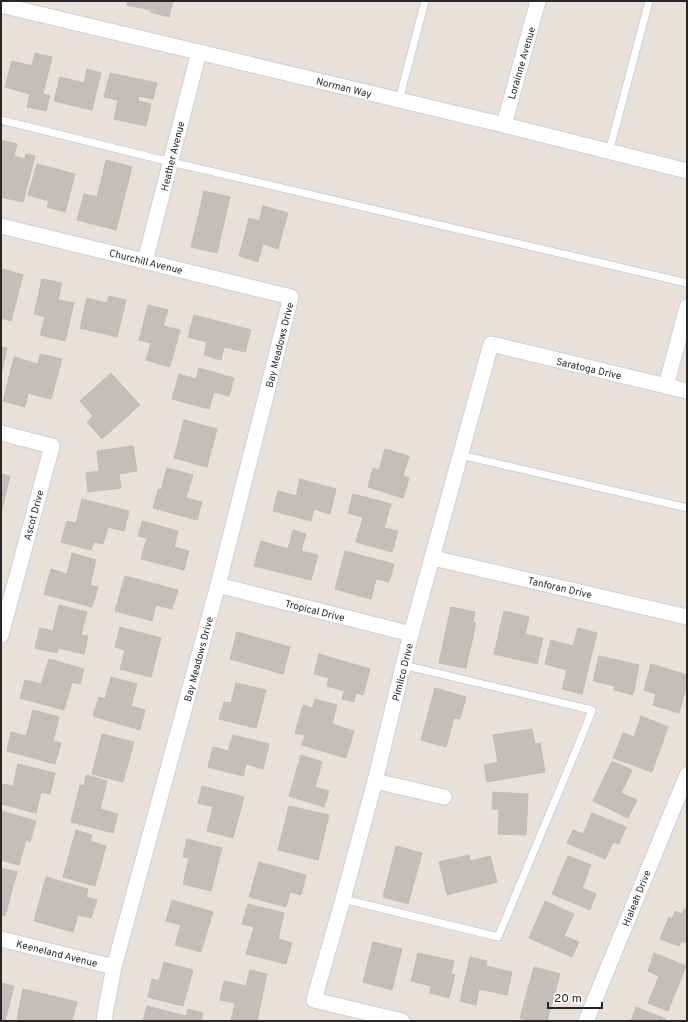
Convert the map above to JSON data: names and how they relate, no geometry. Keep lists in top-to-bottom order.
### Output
{
  "streets": {
    "street": [
      "Lorainne Avenue",
      "Norman Way",
      "Heather Avenue",
      "Churchill Avenue",
      "Bay Meadows Drive",
      "Saratoga Drive",
      "Ascot Drive",
      "Tanforan Drive",
      "Tropical Drive",
      "Pimlico Drive",
      "Hialeah Drive",
      "Keeneland Avenue"
    ]
  },
  "crossings": [
    ["Lorainne Avenue", "Norman Way"],
    ["Norman Way", "Heather Avenue"],
    ["Heather Avenue", "Churchill Avenue"],
    ["Churchill Avenue", "Bay Meadows Drive"],
    ["Bay Meadows Drive", "Tropical Drive"],
    ["Bay Meadows Drive", "Keeneland Avenue"],
    ["Saratoga Drive", "Pimlico Drive"],
    ["Tanforan Drive", "Pimlico Drive"],
    ["Tropical Drive", "Pimlico Drive"]
  ],
  "scale_bar": "20 m"
}
